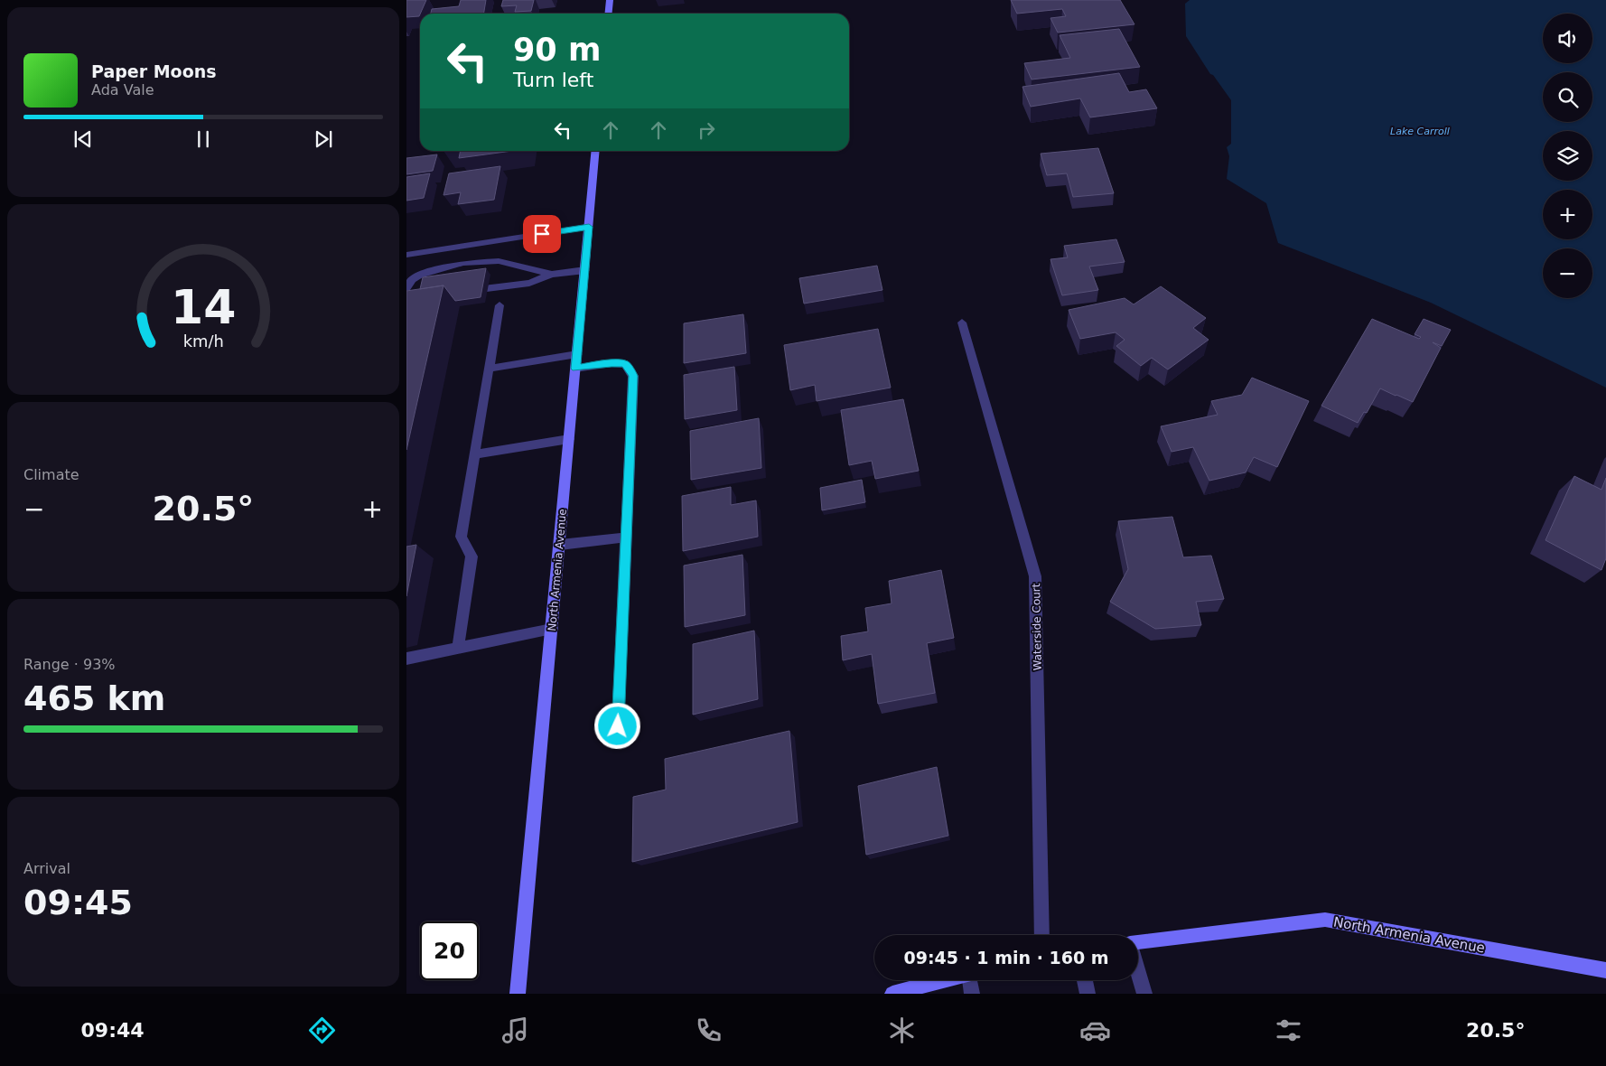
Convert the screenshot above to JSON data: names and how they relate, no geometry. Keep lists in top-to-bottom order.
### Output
{
  "streets": {
    "main road": ["North Armenia Avenue"],
    "street": ["Waterside Court"]
  },
  "water": ["Lake Carroll"],
  "page": {
    "map_buttons": ["+", "−"],
    "turn": ["90 m", "Turn left"],
    "song": ["Paper Moons", "Ada Vale"],
    "tile": [
      "Climate",
      ["Range · 93%", "465 km"],
      ["Arrival", "09:45"]
    ],
    "heat": ["−", "20.5°", "+"],
    "limit": "20",
    "trip": "09:45 · 1 min · 160 m",
    "tabs": ["09:44", "20.5°"],
    "gauge": ["14", "km/h"]
  }
}
